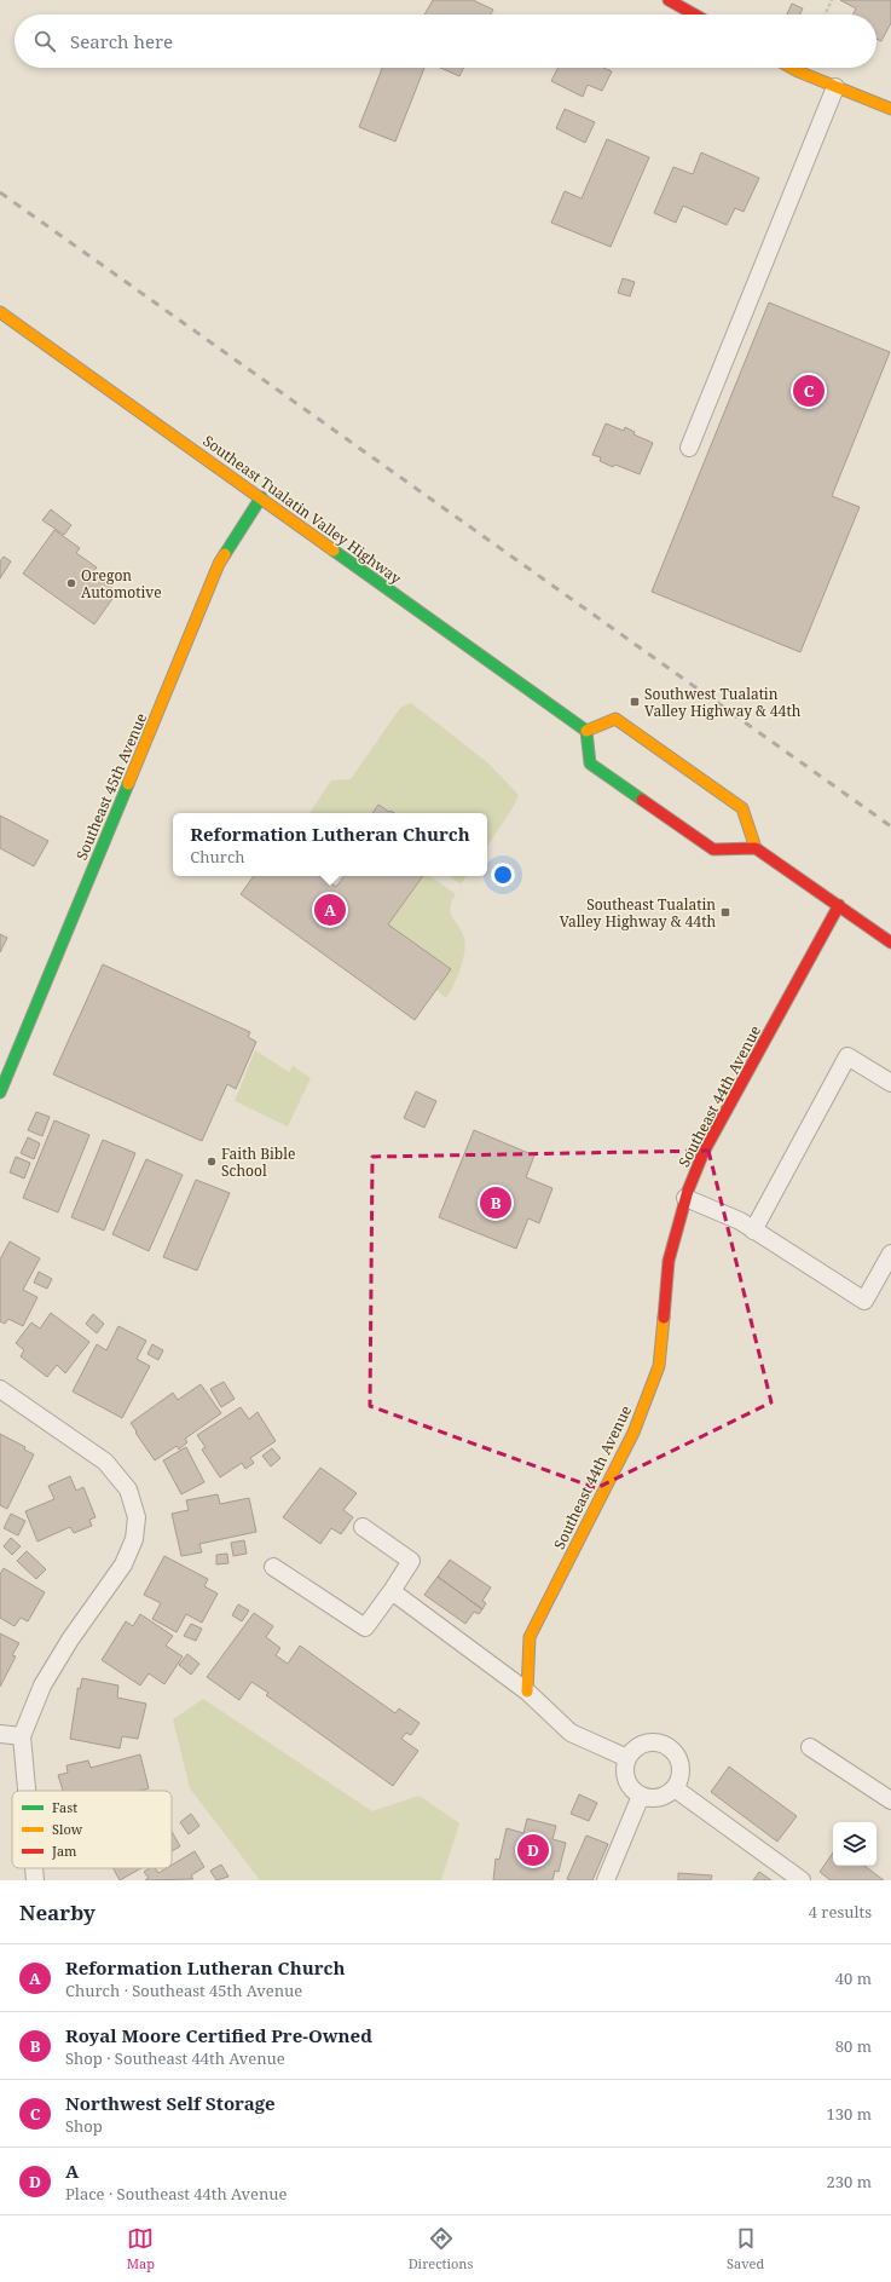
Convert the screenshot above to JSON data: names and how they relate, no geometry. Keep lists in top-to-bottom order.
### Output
{
  "streets": {
    "main road": ["Southeast Tualatin Valley Highway", "Southeast 45th Avenue", "Southeast 44th Avenue"]
  },
  "crossings": [
    ["Southeast Tualatin Valley Highway", "Southeast 45th Avenue"]
  ],
  "places": {
    "other": ["Oregon Automotive", "Faith Bible School"],
    "transit": ["Southwest Tualatin Valley Highway & 44th", "Southeast Tualatin Valley Highway & 44th"]
  },
  "legend": ["Fast", "Slow", "Jam"],
  "page": {
    "search": "Search here",
    "pins": [
      "C",
      "A",
      "B",
      "D"
    ],
    "popup": ["Reformation Lutheran Church", "Church"],
    "heading": ["Nearby", "4 results"],
    "list": [
      {
        "mark": "A",
        "name": "Reformation Lutheran Church",
        "note": "Church · Southeast 45th Avenue",
        "value": "40 m"
      },
      {
        "mark": "B",
        "name": "Royal Moore Certified Pre-Owned",
        "note": "Shop · Southeast 44th Avenue",
        "value": "80 m"
      },
      {
        "mark": "C",
        "name": "Northwest Self Storage",
        "note": "Shop",
        "value": "130 m"
      },
      {
        "mark": "D",
        "name": "A",
        "note": "Place · Southeast 44th Avenue",
        "value": "230 m"
      }
    ],
    "nav": ["Map", "Directions", "Saved"]
  }
}
